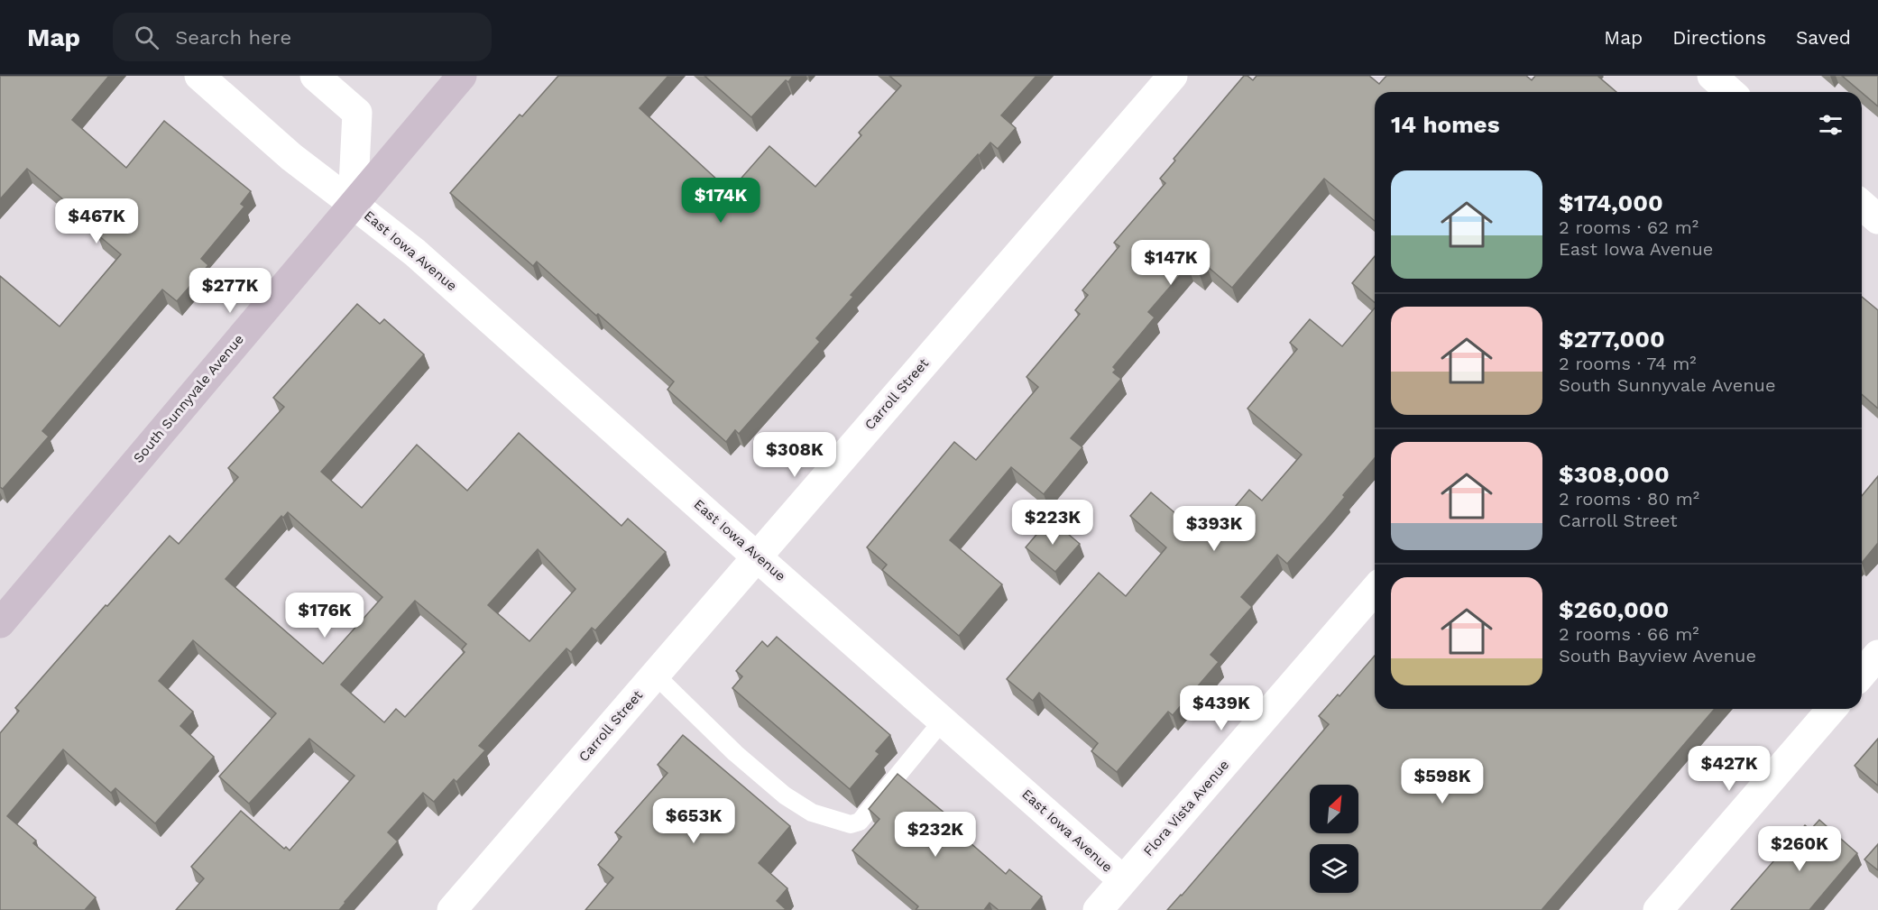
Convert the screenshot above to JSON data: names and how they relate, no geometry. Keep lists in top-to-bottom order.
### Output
{
  "streets": {
    "main road": ["South Sunnyvale Avenue"],
    "street": ["East Iowa Avenue", "Carroll Street", "Flora Vista Avenue"]
  },
  "crossings": [
    ["East Iowa Avenue", "Carroll Street"],
    ["East Iowa Avenue", "South Sunnyvale Avenue"],
    ["East Iowa Avenue", "Flora Vista Avenue"]
  ],
  "north": "top right",
  "page": {
    "header": "Map",
    "search": "Search here",
    "nav": ["Map", "Directions", "Saved"],
    "heading": "14 homes",
    "list": [
      {
        "name": "$174,000",
        "note": "2 rooms · 62 m² · East Iowa Avenue"
      },
      {
        "name": "$277,000",
        "note": "2 rooms · 74 m² · South Sunnyvale Avenue"
      },
      {
        "name": "$308,000",
        "note": "2 rooms · 80 m² · Carroll Street"
      },
      {
        "name": "$260,000",
        "note": "2 rooms · 66 m² · South Bayview Avenue"
      }
    ],
    "price": [
      "$174K",
      "$467K",
      "$147K",
      "$277K",
      "$308K",
      "$223K",
      "$393K",
      "$176K",
      "$439K",
      "$427K",
      "$598K",
      "$653K",
      "$232K",
      "$260K"
    ]
  }
}
